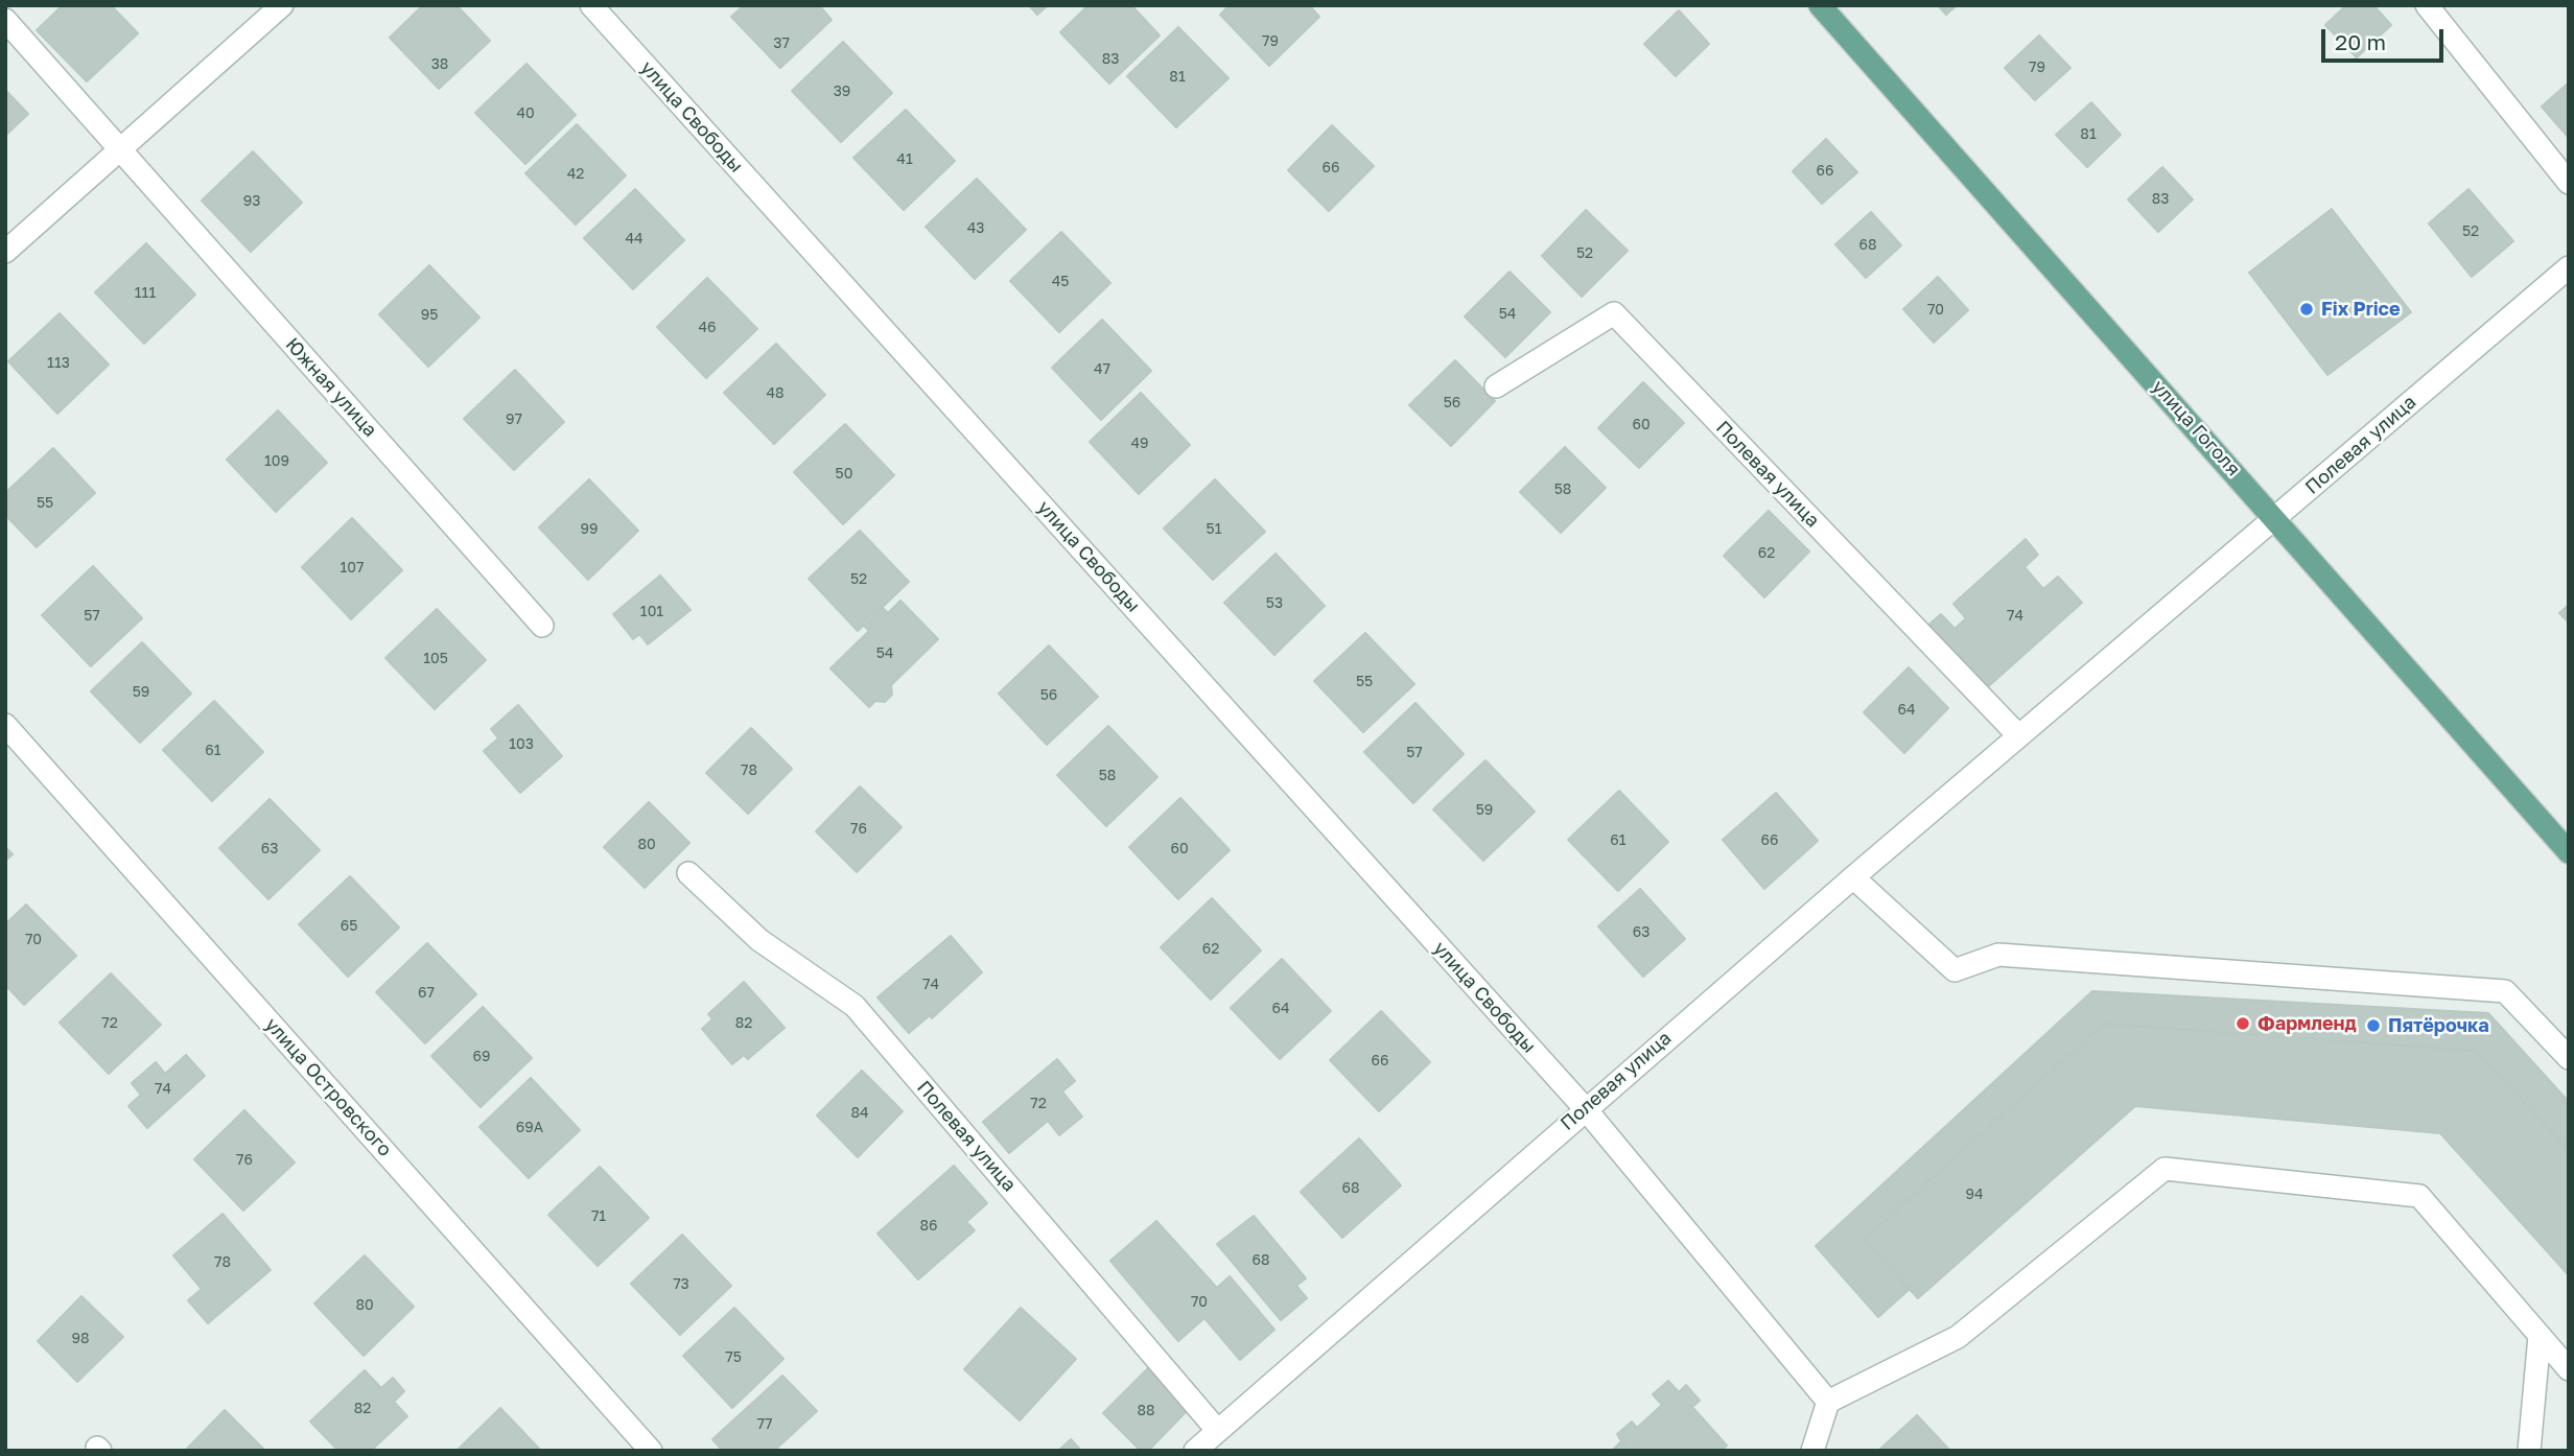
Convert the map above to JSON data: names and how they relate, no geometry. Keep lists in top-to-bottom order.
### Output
{
  "streets": {
    "main road": ["улица Гоголя"],
    "street": [
      "улица Свободы",
      "Южная улица",
      "Полевая улица",
      "улица Островского"
    ]
  },
  "crossings": [
    ["улица Свободы", "Полевая улица"],
    ["улица Гоголя", "Полевая улица"]
  ],
  "places": ["Fix Price", "Фармленд", "Пятёрочка"],
  "house_numbers": [
    "79",
    "37",
    "83",
    "38",
    "79",
    "81",
    "39",
    "40",
    "81",
    "41",
    "66",
    "66",
    "42",
    "83",
    "93",
    "43",
    "52",
    "44",
    "68",
    "52",
    "45",
    "111",
    "70",
    "54",
    "95",
    "46",
    "113",
    "47",
    "48",
    "56",
    "97",
    "60",
    "49",
    "109",
    "50",
    "58",
    "55",
    "99",
    "51",
    "62",
    "107",
    "52",
    "53",
    "101",
    "57",
    "74",
    "54",
    "105",
    "55",
    "59",
    "56",
    "64",
    "103",
    "61",
    "57",
    "78",
    "58",
    "59",
    "76",
    "61",
    "66",
    "80",
    "63",
    "60",
    "65",
    "63",
    "70",
    "62",
    "74",
    "67",
    "64",
    "72",
    "82",
    "69",
    "66",
    "74",
    "72",
    "84",
    "69А",
    "76",
    "68",
    "94",
    "71",
    "86",
    "68",
    "78",
    "73",
    "70",
    "80",
    "98",
    "75",
    "82",
    "88",
    "77"
  ],
  "scale_bar": "20 m"
}
